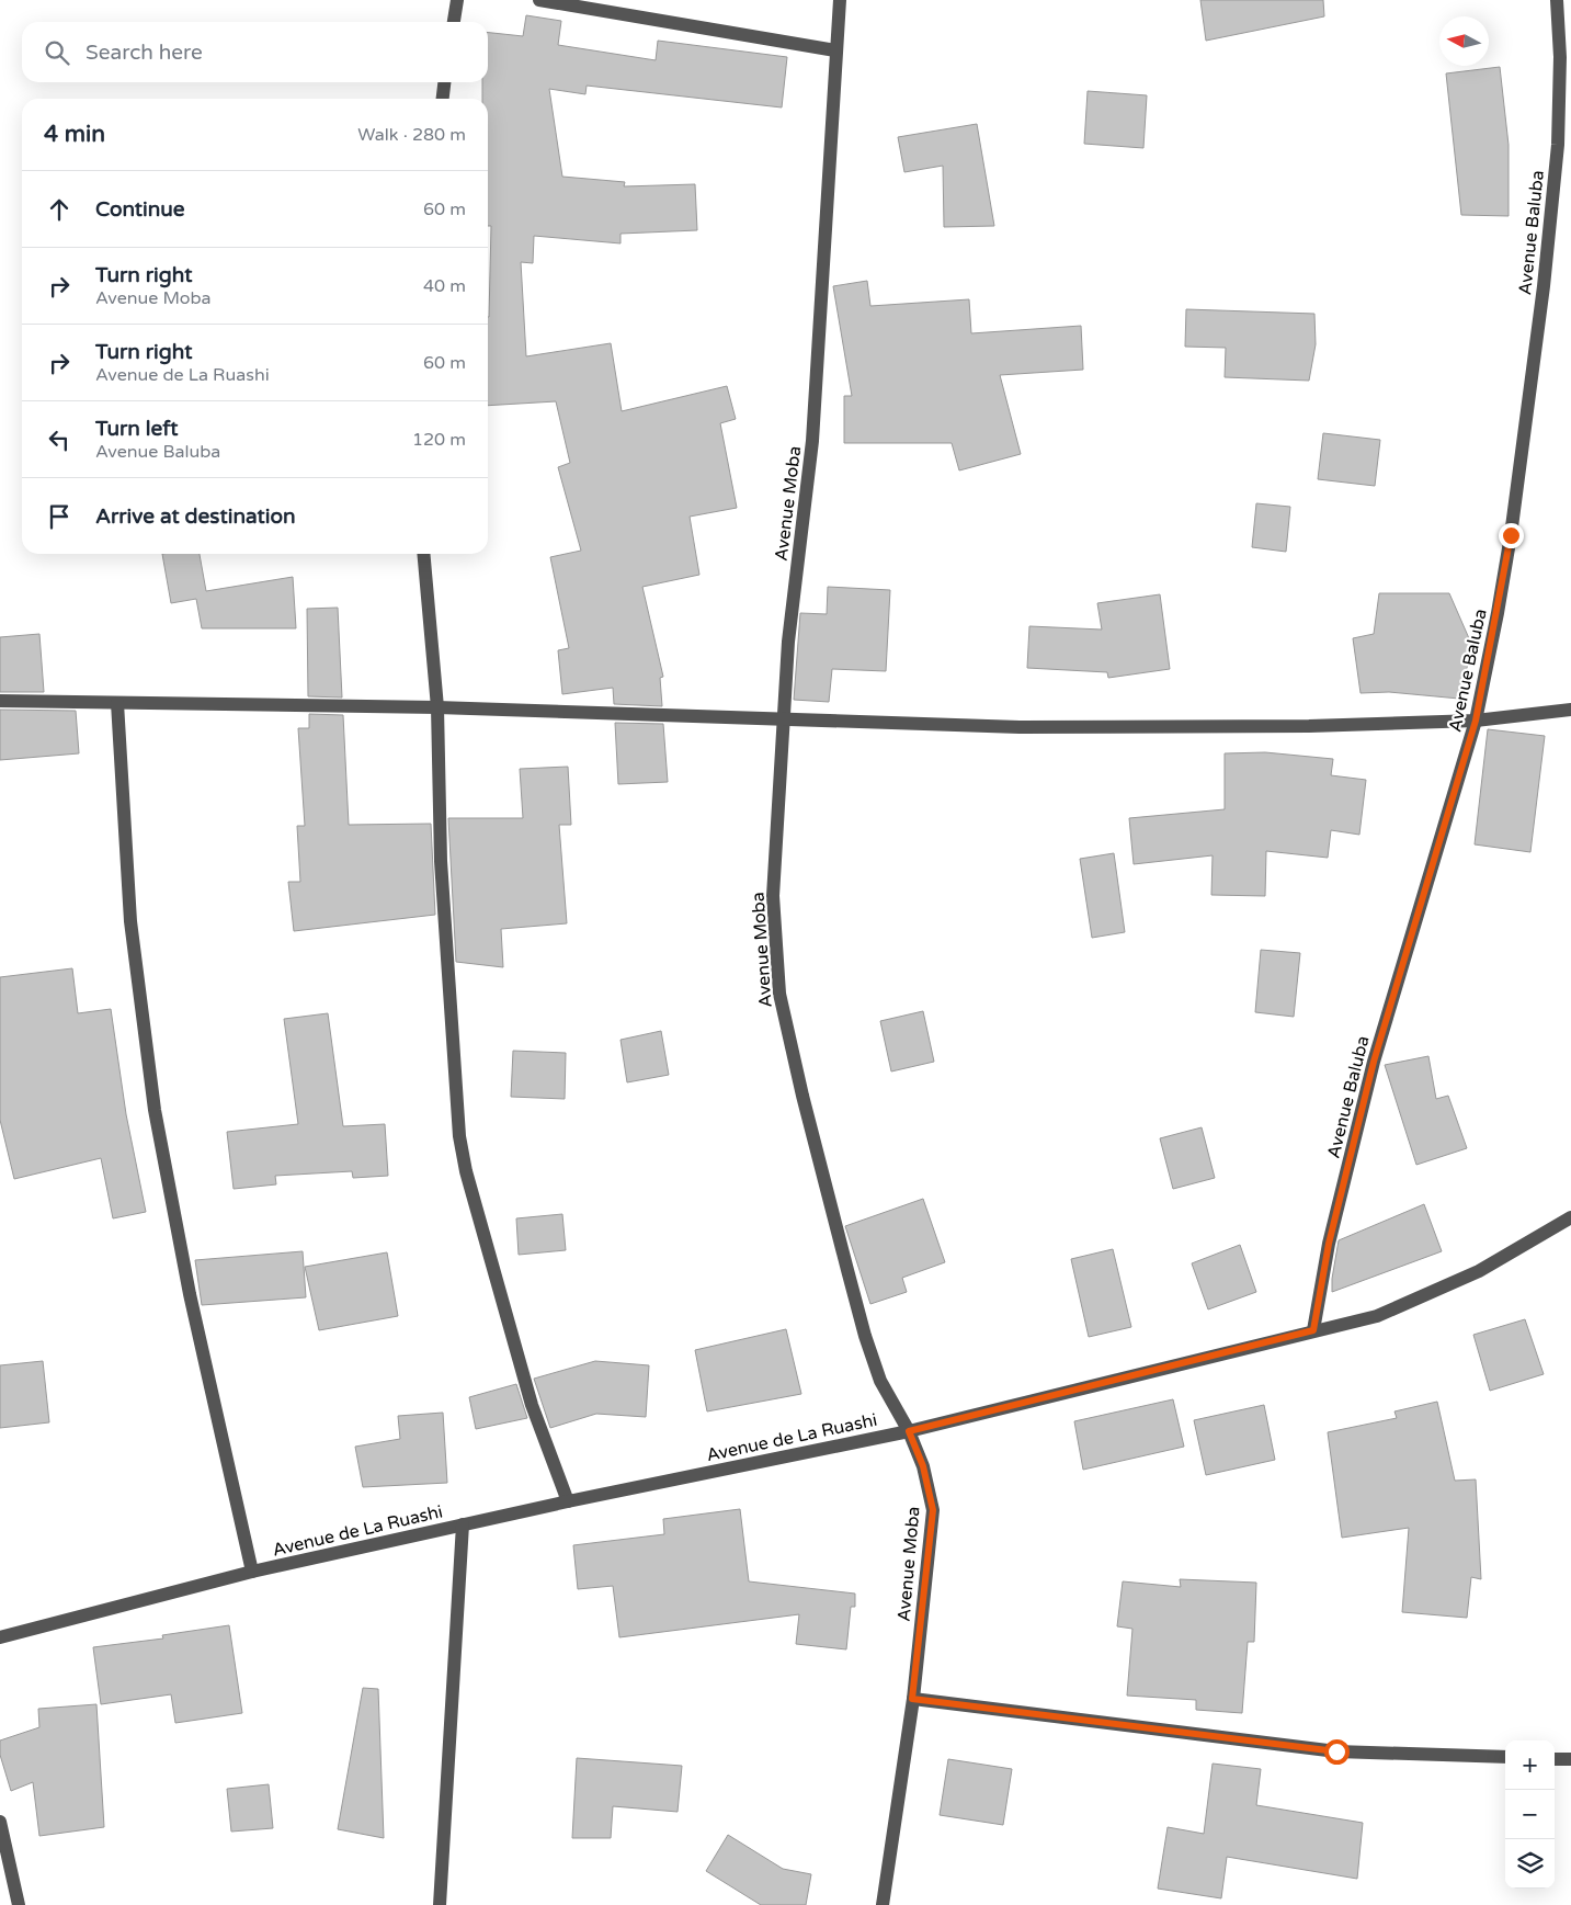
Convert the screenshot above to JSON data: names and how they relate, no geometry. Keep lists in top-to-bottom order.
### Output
{
  "streets": {
    "street": ["Avenue Baluba", "Avenue Moba", "Avenue de La Ruashi"]
  },
  "crossings": [
    ["Avenue Baluba", "Avenue de La Ruashi"],
    ["Avenue Moba", "Avenue de La Ruashi"]
  ],
  "north": "left",
  "page": {
    "search": "Search here",
    "heading": ["4 min", "Walk · 280 m"],
    "list": [
      ["Continue", "60 m"],
      ["Turn right", "Avenue Moba", "40 m"],
      ["Turn right", "Avenue de La Ruashi", "60 m"],
      ["Turn left", "Avenue Baluba", "120 m"],
      "Arrive at destination"
    ],
    "map_buttons": ["+", "−"]
  }
}
